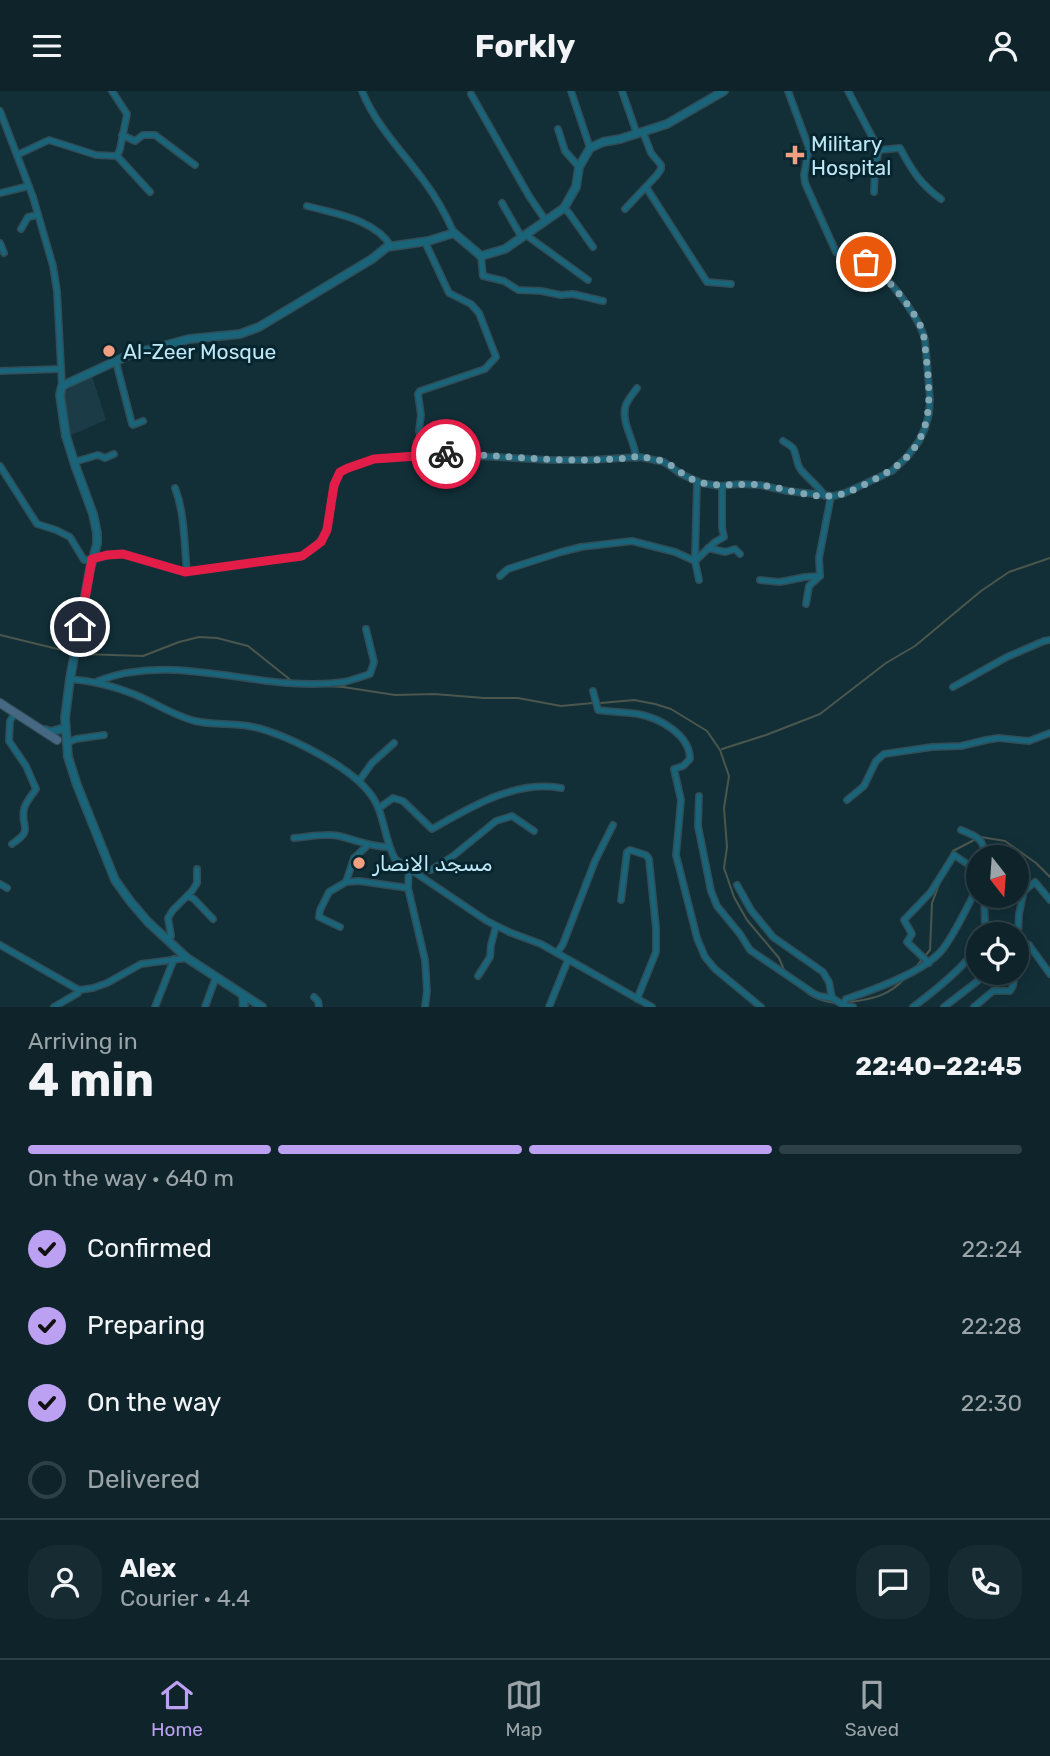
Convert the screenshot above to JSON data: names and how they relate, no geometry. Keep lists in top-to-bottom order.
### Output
{
  "places": {
    "health": ["Military Hospital"],
    "other": ["Al-Zeer Mosque", "مسجد الانصار"]
  },
  "north": "bottom",
  "page": {
    "header": "Forkly",
    "heading": ["4 min", "Arriving in", "22:40–22:45"],
    "panel": ["Alex", "Courier · 4.4"],
    "bar": "On the way · 640 m",
    "list": [
      ["Confirmed", "22:24"],
      ["Preparing", "22:28"],
      ["On the way", "22:30"],
      "Delivered"
    ],
    "tabs": ["Home", "Map", "Saved"]
  }
}
